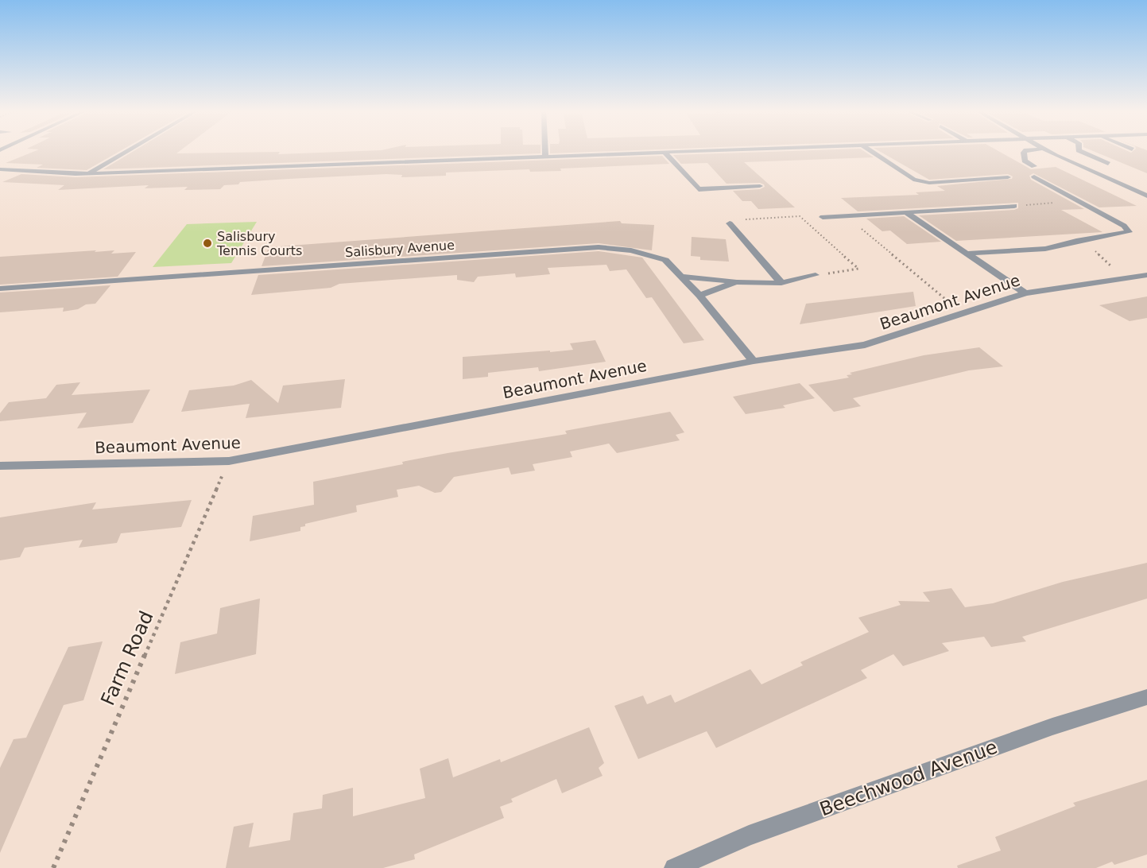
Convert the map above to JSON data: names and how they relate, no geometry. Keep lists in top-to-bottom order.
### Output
{
  "streets": {
    "street": ["Salisbury Avenue", "Beaumont Avenue", "Beechwood Avenue"],
    "path": ["Farm Road"]
  },
  "crossings": [
    ["Salisbury Avenue", "Beaumont Avenue"],
    ["Beaumont Avenue", "Farm Road"]
  ],
  "places": ["Salisbury Tennis Courts"]
}
